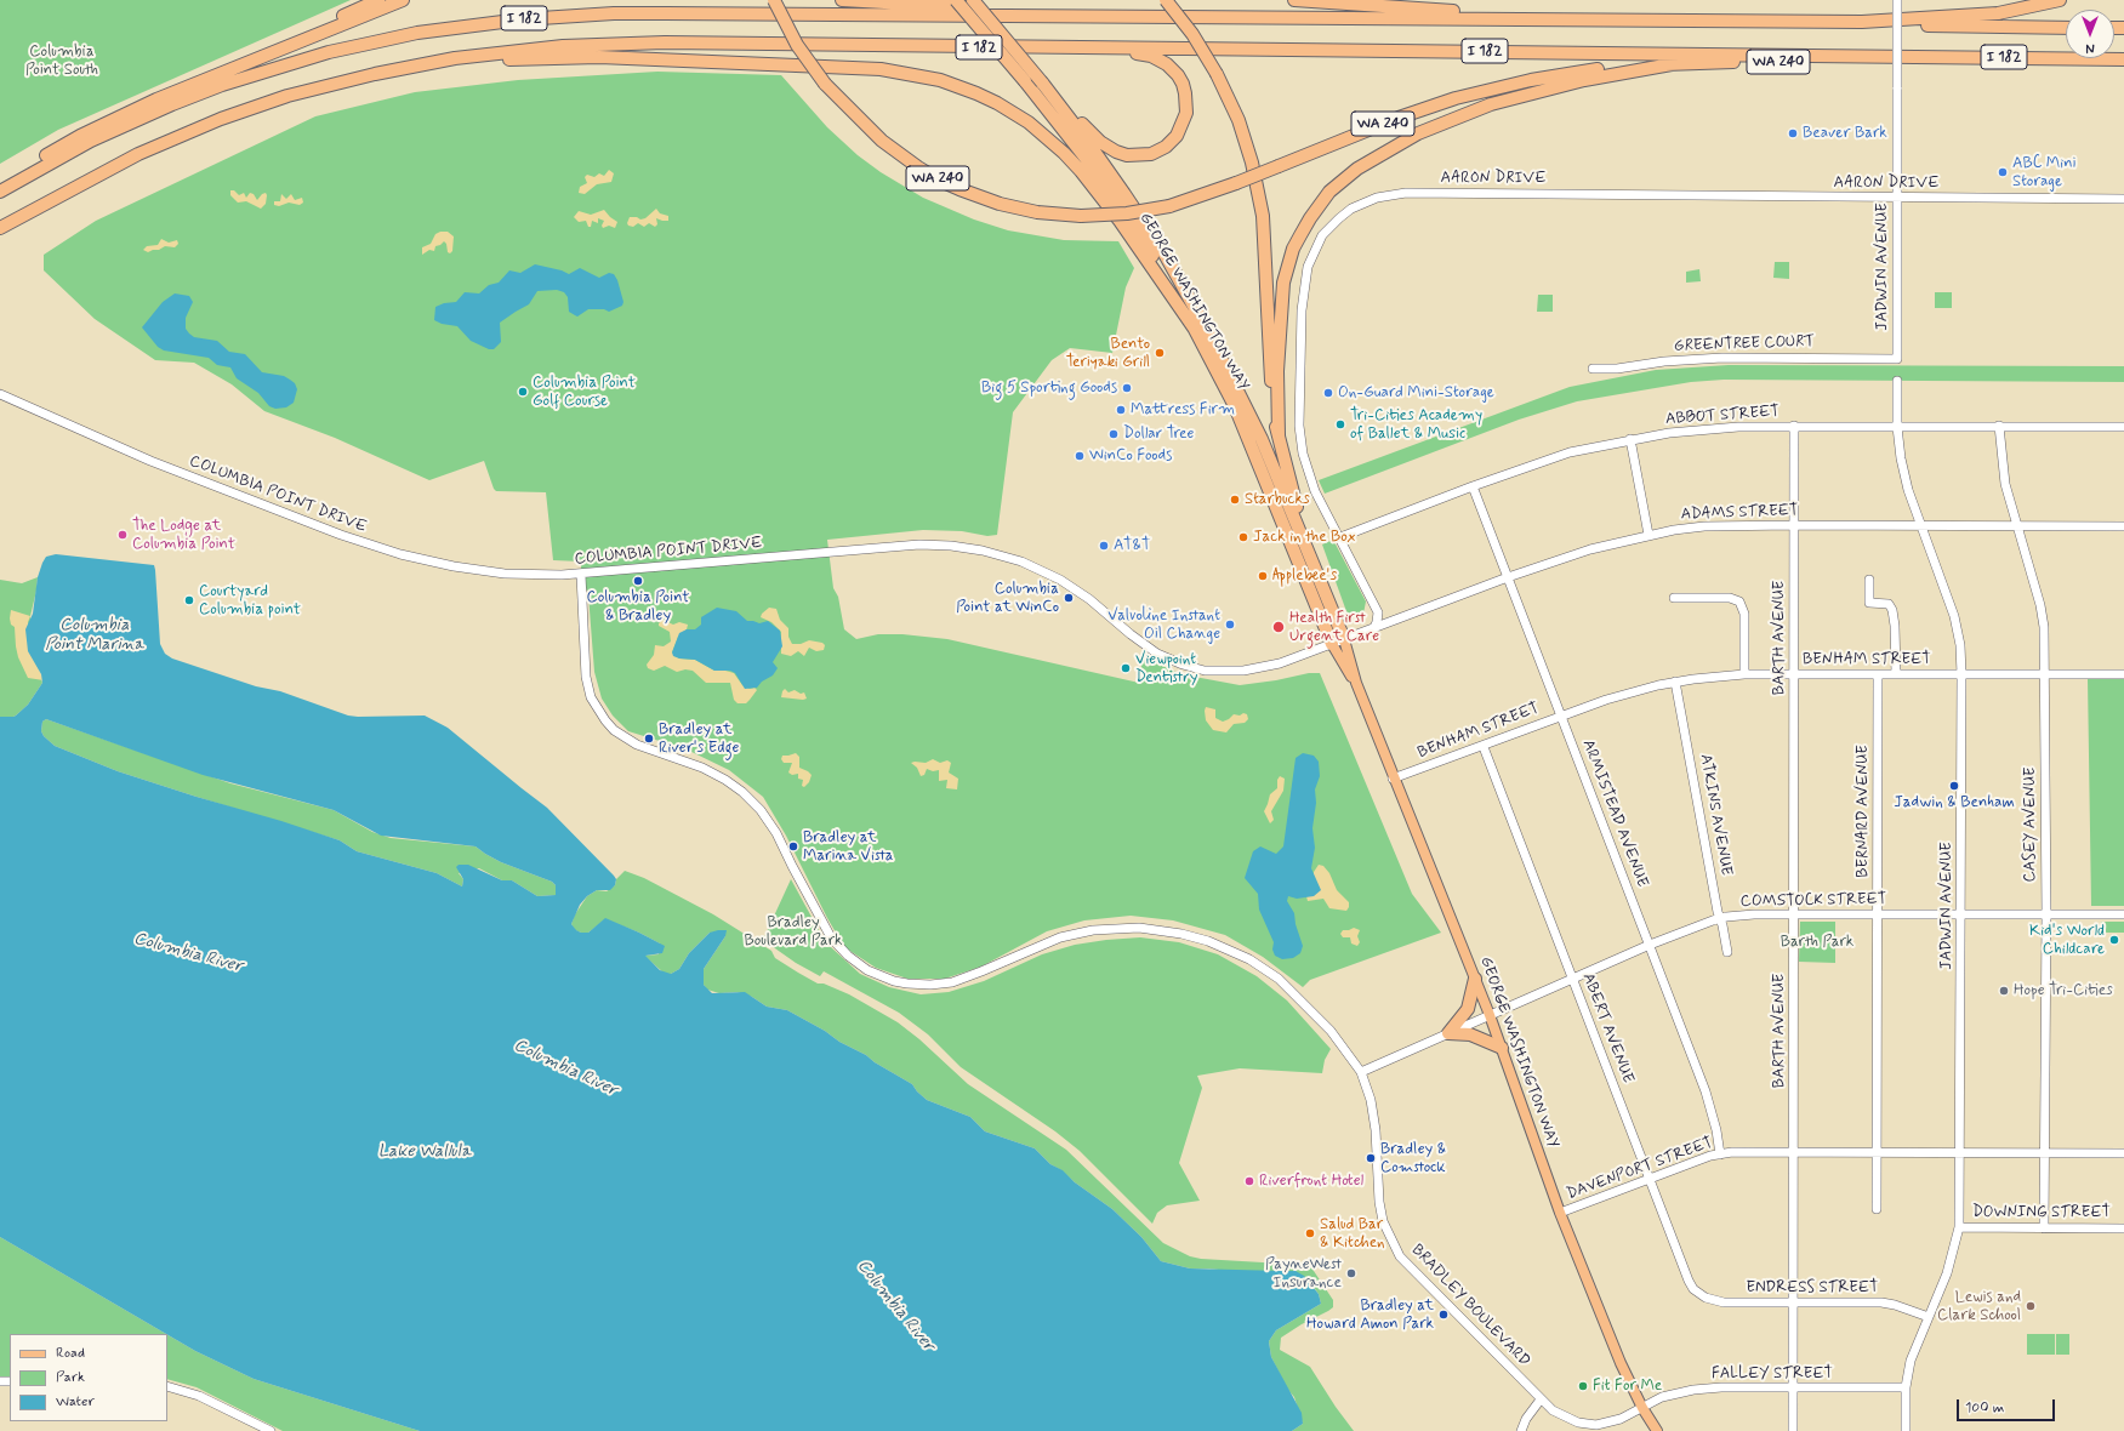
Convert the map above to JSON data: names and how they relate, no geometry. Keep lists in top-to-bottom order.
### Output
{
  "streets": {
    "highway": ["I 182", "WA 240", "GEORGE WASHINGTON WAY"],
    "street": [
      "AARON DRIVE",
      "JADWIN AVENUE",
      "GREENTREE COURT",
      "ABBOT STREET",
      "COLUMBIA POINT DRIVE",
      "ADAMS STREET",
      "BARTH AVENUE",
      "BENHAM STREET",
      "BERNARD AVENUE",
      "ARMISTEAD AVENUE",
      "ATKINS AVENUE",
      "CASEY AVENUE",
      "COMSTOCK STREET",
      "ABERT AVENUE",
      "DAVENPORT STREET",
      "DOWNING STREET",
      "ENDRESS STREET",
      "BRADLEY BOULEVARD",
      "FALLEY STREET"
    ]
  },
  "crossings": [
    ["I 182", "WA 240"],
    ["AARON DRIVE", "JADWIN AVENUE"],
    ["AARON DRIVE", "ABBOT STREET"],
    ["AARON DRIVE", "ADAMS STREET"],
    ["JADWIN AVENUE", "GREENTREE COURT"],
    ["JADWIN AVENUE", "ABBOT STREET"],
    ["JADWIN AVENUE", "ADAMS STREET"],
    ["JADWIN AVENUE", "BENHAM STREET"],
    ["JADWIN AVENUE", "COMSTOCK STREET"],
    ["JADWIN AVENUE", "DAVENPORT STREET"],
    ["JADWIN AVENUE", "DOWNING STREET"],
    ["JADWIN AVENUE", "ENDRESS STREET"],
    ["JADWIN AVENUE", "FALLEY STREET"],
    ["GEORGE WASHINGTON WAY", "COLUMBIA POINT DRIVE"],
    ["GEORGE WASHINGTON WAY", "BENHAM STREET"],
    ["GEORGE WASHINGTON WAY", "COMSTOCK STREET"],
    ["GEORGE WASHINGTON WAY", "DAVENPORT STREET"],
    ["GEORGE WASHINGTON WAY", "BRADLEY BOULEVARD"],
    ["GEORGE WASHINGTON WAY", "FALLEY STREET"],
    ["ABBOT STREET", "BARTH AVENUE"],
    ["ABBOT STREET", "ARMISTEAD AVENUE"],
    ["ABBOT STREET", "CASEY AVENUE"],
    ["COLUMBIA POINT DRIVE", "BRADLEY BOULEVARD"],
    ["ADAMS STREET", "BARTH AVENUE"],
    ["ADAMS STREET", "ARMISTEAD AVENUE"],
    ["ADAMS STREET", "CASEY AVENUE"],
    ["BARTH AVENUE", "BENHAM STREET"],
    ["BARTH AVENUE", "COMSTOCK STREET"],
    ["BARTH AVENUE", "DAVENPORT STREET"],
    ["BARTH AVENUE", "ENDRESS STREET"],
    ["BARTH AVENUE", "FALLEY STREET"],
    ["BENHAM STREET", "BERNARD AVENUE"],
    ["BENHAM STREET", "ARMISTEAD AVENUE"],
    ["BENHAM STREET", "ATKINS AVENUE"],
    ["BENHAM STREET", "CASEY AVENUE"],
    ["BENHAM STREET", "ABERT AVENUE"],
    ["BERNARD AVENUE", "COMSTOCK STREET"],
    ["BERNARD AVENUE", "DAVENPORT STREET"],
    ["ARMISTEAD AVENUE", "COMSTOCK STREET"],
    ["ARMISTEAD AVENUE", "DAVENPORT STREET"],
    ["ATKINS AVENUE", "COMSTOCK STREET"],
    ["CASEY AVENUE", "COMSTOCK STREET"],
    ["CASEY AVENUE", "DAVENPORT STREET"],
    ["CASEY AVENUE", "DOWNING STREET"],
    ["COMSTOCK STREET", "ABERT AVENUE"],
    ["COMSTOCK STREET", "BRADLEY BOULEVARD"],
    ["ABERT AVENUE", "DAVENPORT STREET"],
    ["ABERT AVENUE", "ENDRESS STREET"],
    ["BRADLEY BOULEVARD", "FALLEY STREET"]
  ],
  "water": ["Columbia Point Marina", "Columbia River", "Lake Wallula"],
  "parks": ["Columbia Point South", "Bradley Boulevard Park", "Barth Park"],
  "places": [
    "Beaver Bark",
    "ABC Mini Storage",
    "Bento Teriyaki Grill",
    "Big 5 Sporting Goods",
    "Columbia Point Golf Course",
    "On-Guard Mini-Storage",
    "Mattress Firm",
    "Tri-Cities Academy of Ballet & Music",
    "Dollar Tree",
    "WinCo Foods",
    "Starbucks",
    "The Lodge at Columbia Point",
    "Jack in the Box",
    "AT&T",
    "Applebee's",
    "Columbia Point & Bradley",
    "Columbia Point at WinCo",
    "Courtyard Columbia point",
    "Valvoline Instant Oil Change",
    "Health First Urgent Care",
    "Viewpoint Dentistry",
    "Bradley at River's Edge",
    "Jadwin & Benham",
    "Bradley at Marina Vista",
    "Kid's World Childcare",
    "Hope Tri-Cities",
    "Bradley & Comstock",
    "Riverfront Hotel",
    "Salud Bar & Kitchen",
    "PayneWest Insurance",
    "Lewis and Clark School",
    "Bradley at Howard Amon Park",
    "Fit For Me"
  ],
  "legend": ["Road", "Park", "Water"],
  "scale_bar": "100 m",
  "north": "bottom"
}
